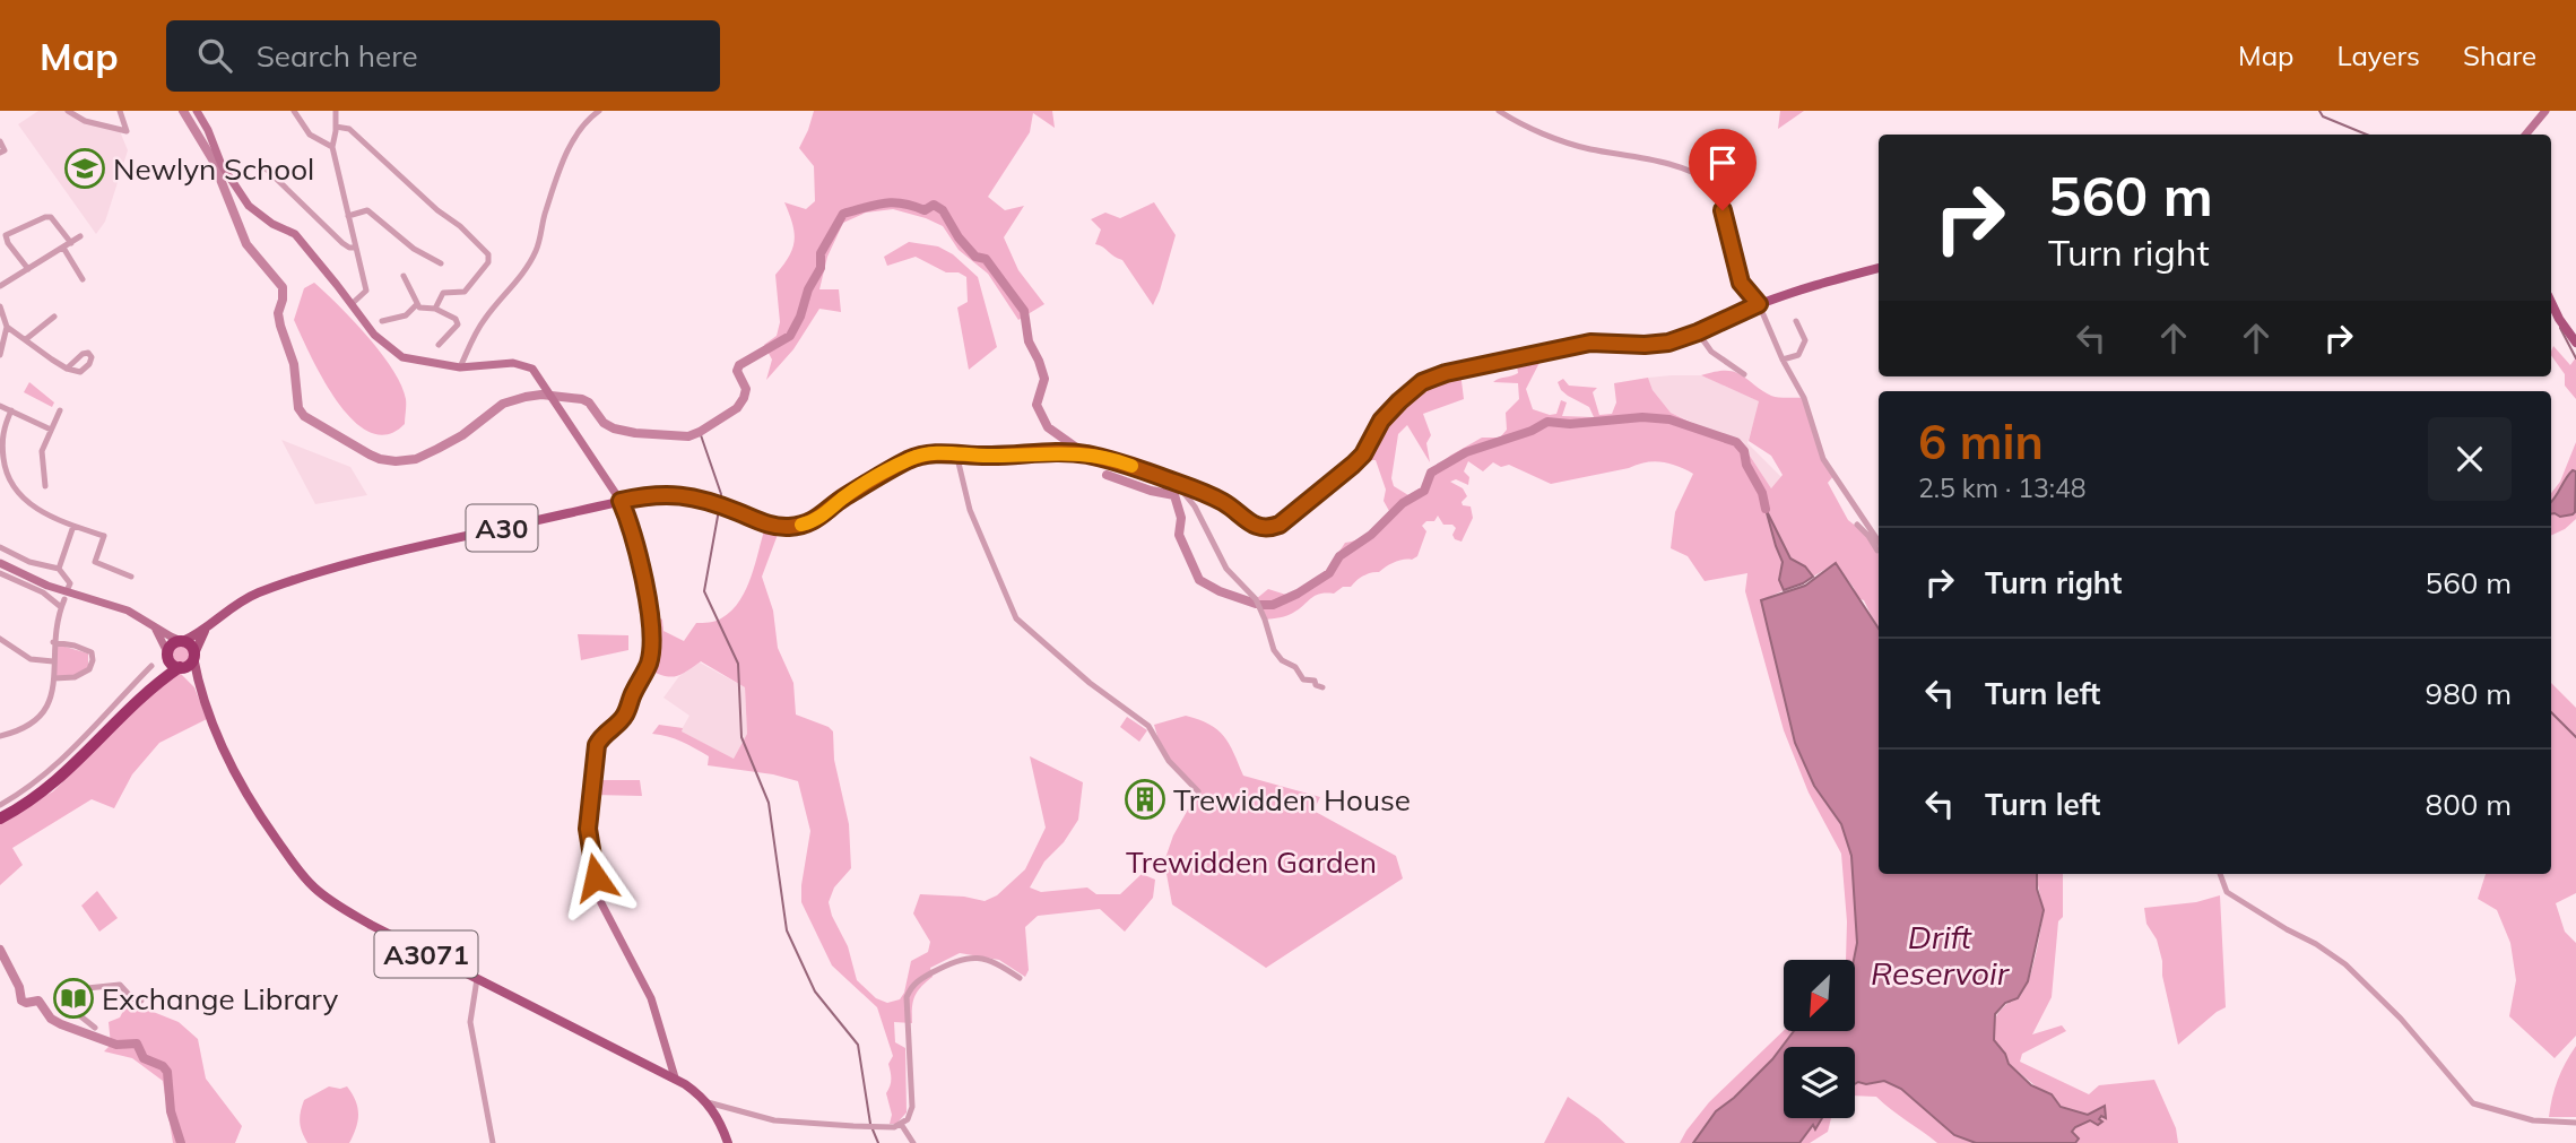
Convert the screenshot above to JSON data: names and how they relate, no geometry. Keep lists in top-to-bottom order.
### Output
{
  "streets": {
    "main road": ["A30", "A3071"]
  },
  "crossings": [
    ["A30", "A3071"]
  ],
  "water": ["Drift Reservoir"],
  "parks": ["Trewidden Garden"],
  "places": {
    "school or university": ["Newlyn School"],
    "building": ["Trewidden House"],
    "library": ["Exchange Library"]
  },
  "north": "bottom left",
  "page": {
    "header": "Map",
    "search": "Search here",
    "nav": ["Map", "Layers", "Share"],
    "turn": ["560 m", "Turn right"],
    "heading": ["6 min", "2.5 km · 13:48"],
    "list": [
      {
        "name": "Turn right",
        "value": "560 m"
      },
      {
        "name": "Turn left",
        "value": "980 m"
      },
      {
        "name": "Turn left",
        "value": "800 m"
      }
    ]
  }
}
